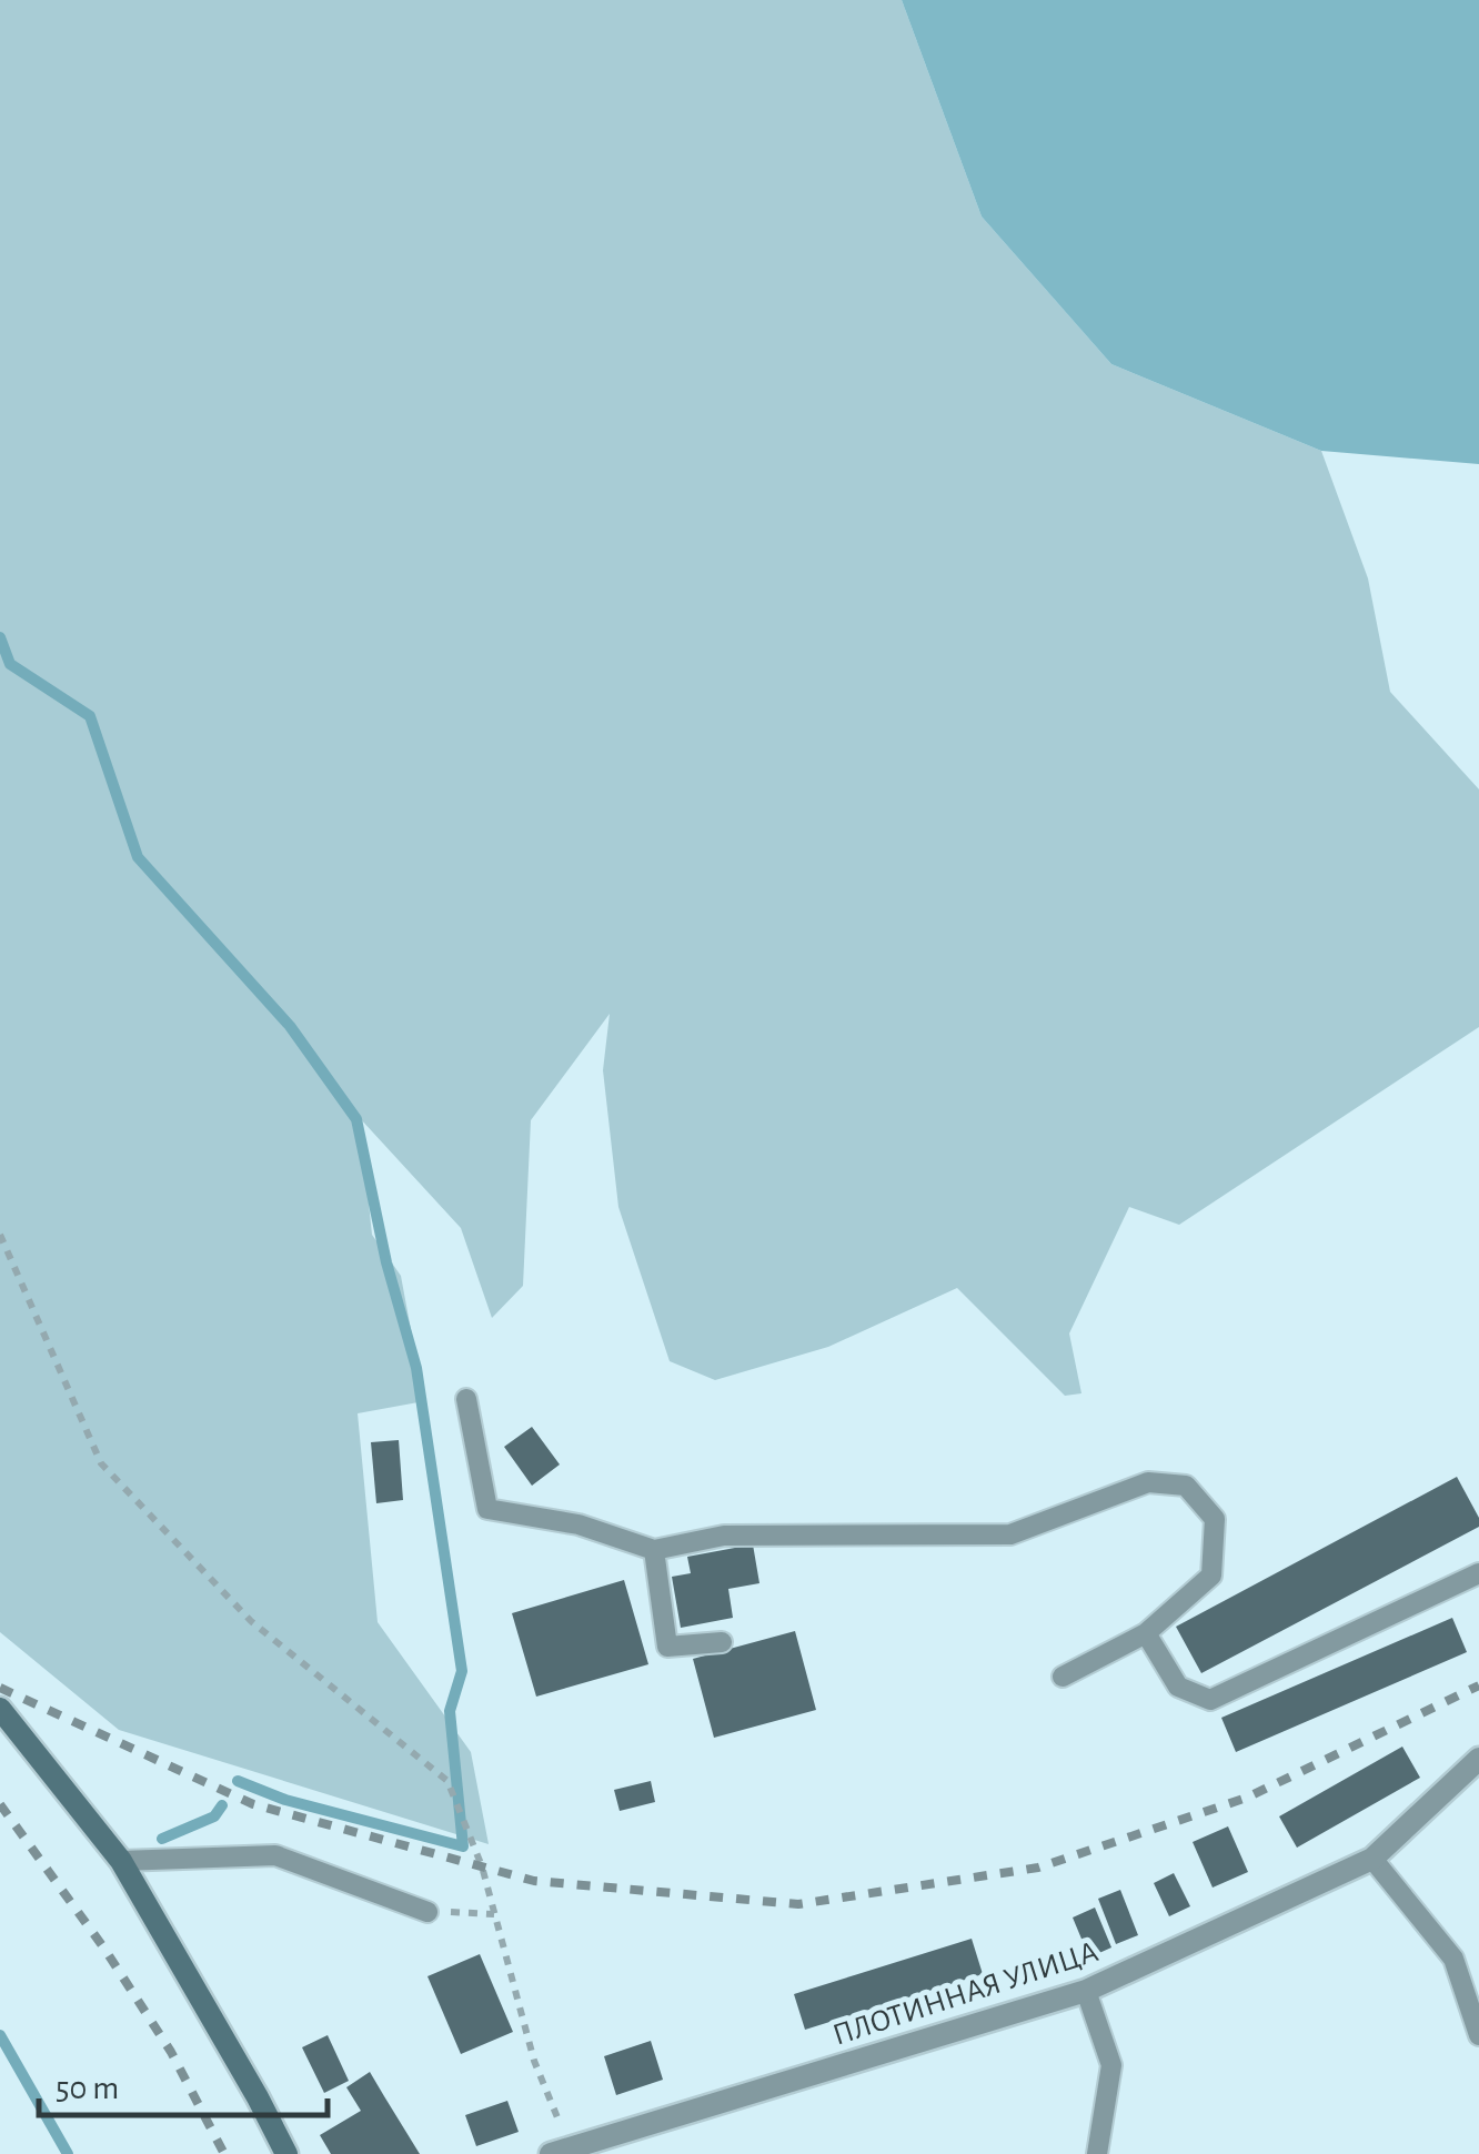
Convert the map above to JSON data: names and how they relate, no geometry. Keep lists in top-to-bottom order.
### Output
{
  "streets": {
    "street": ["ПЛОТИННАЯ УЛИЦА"]
  },
  "scale_bar": "50 m"
}
